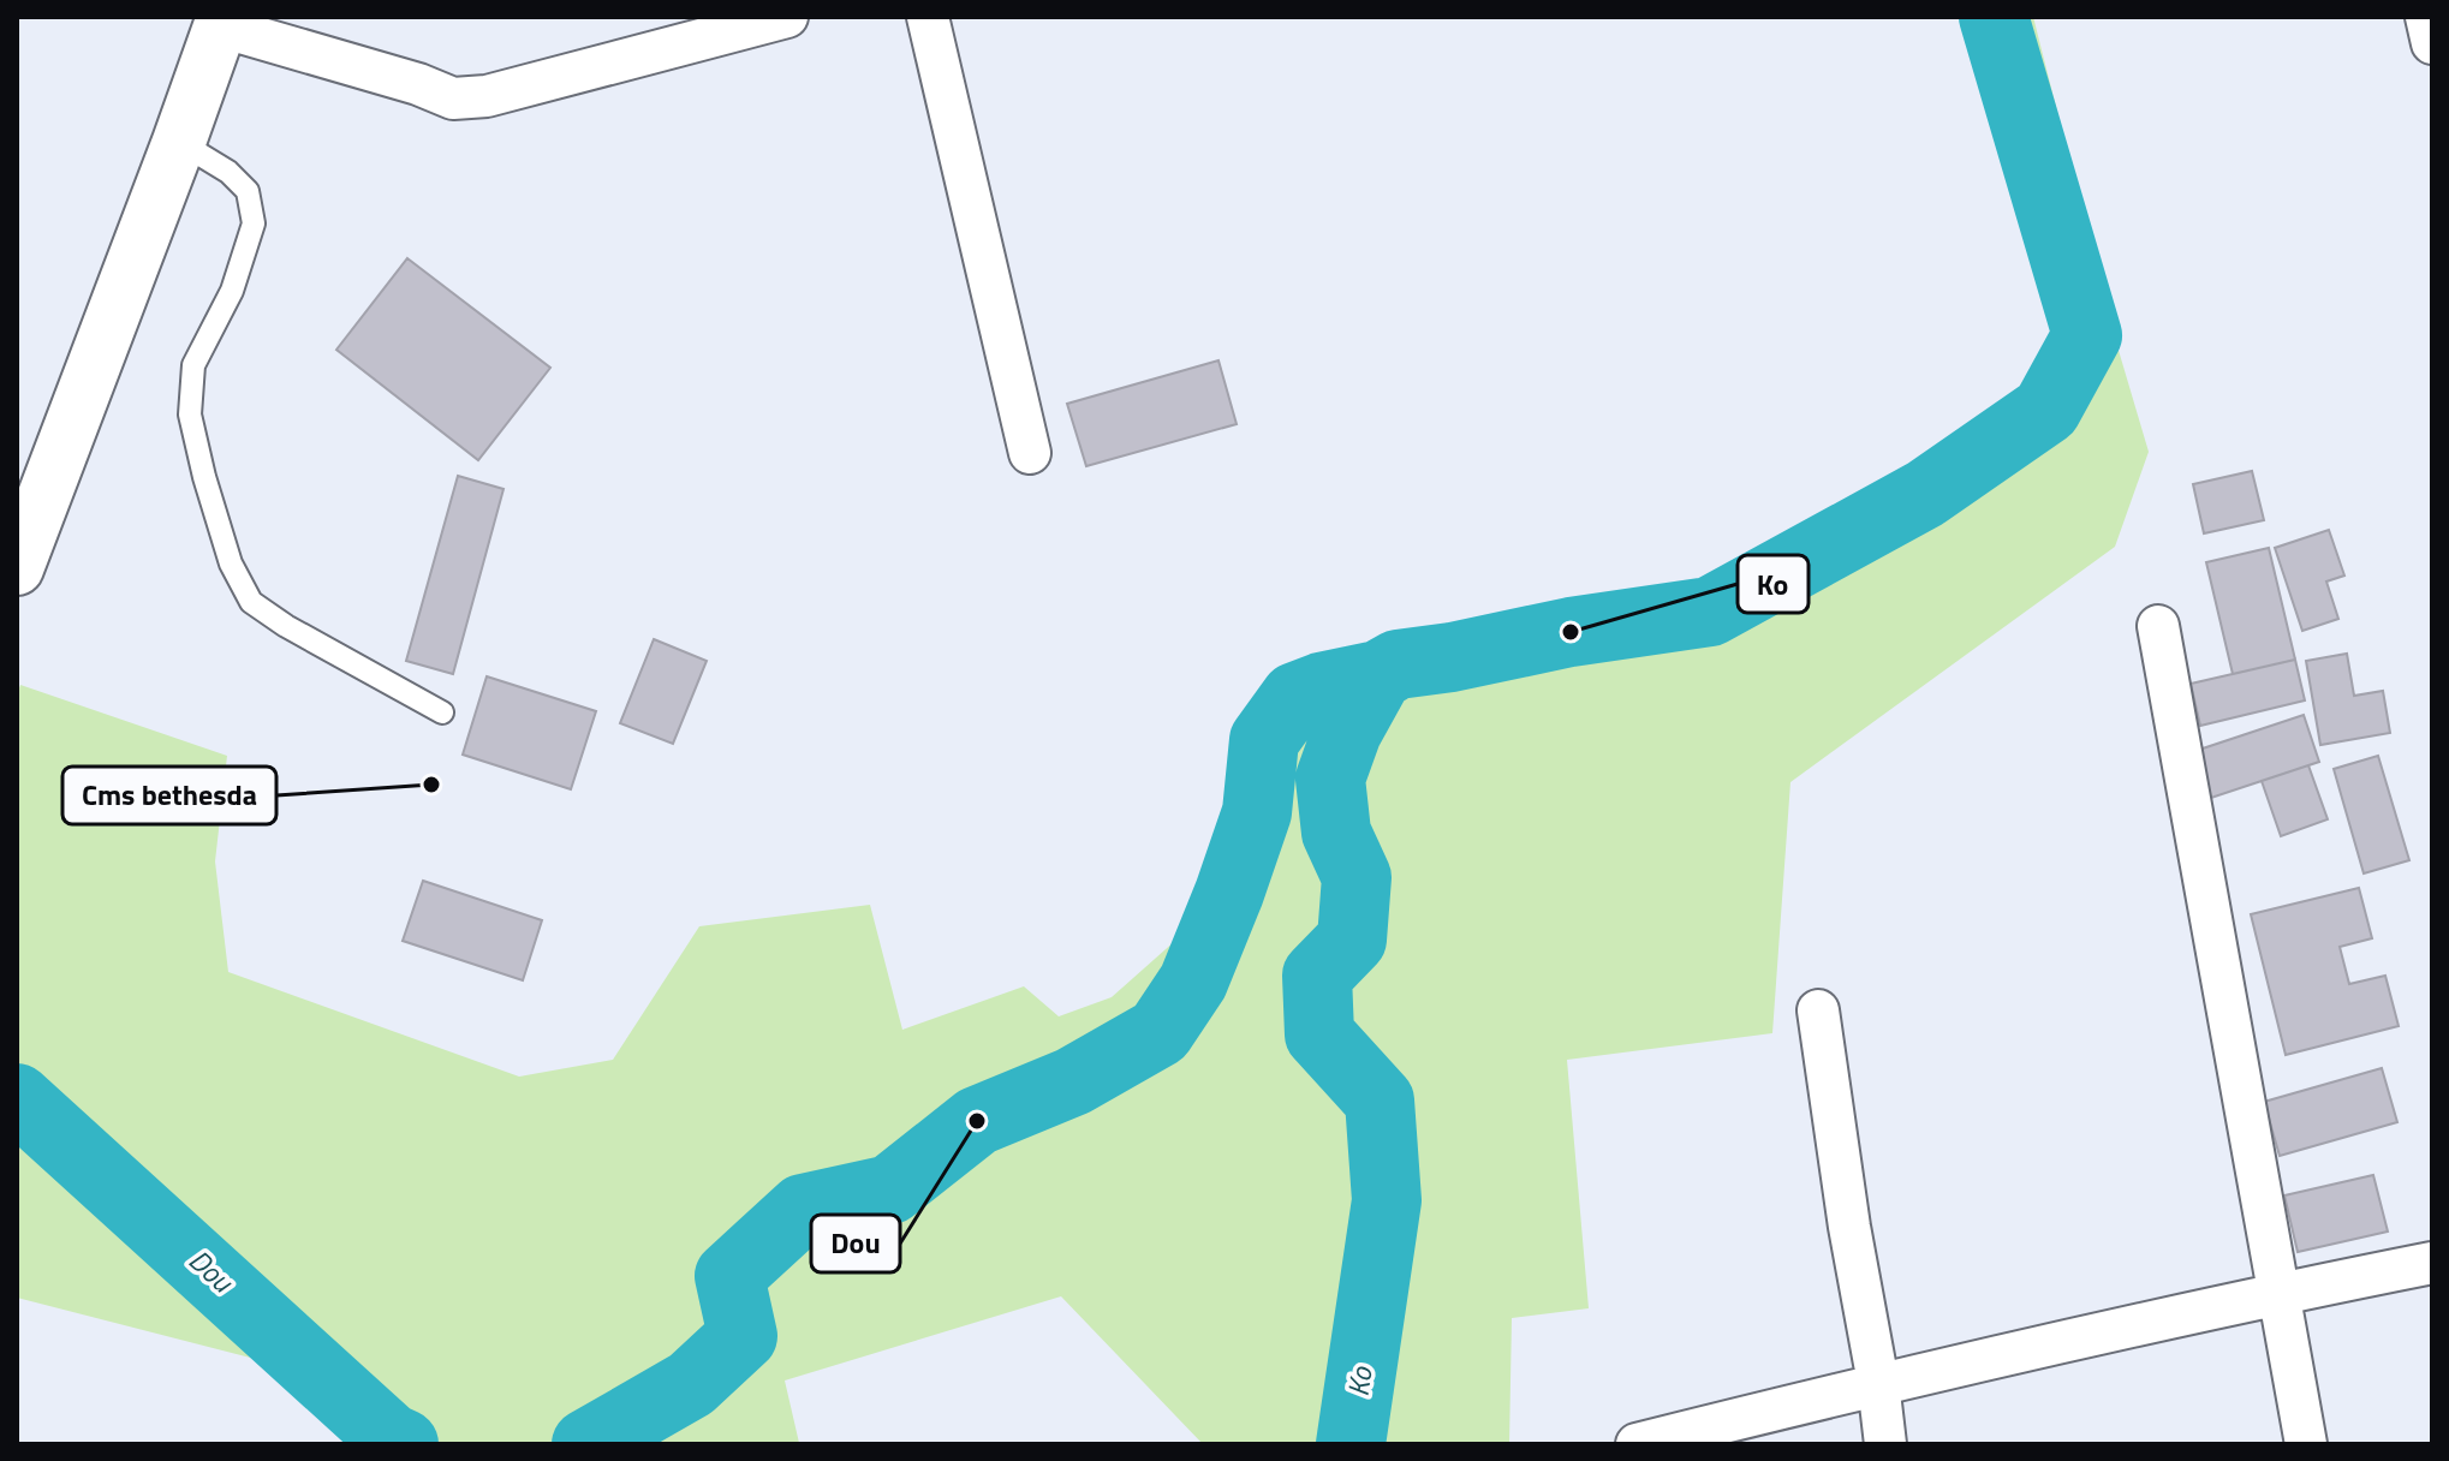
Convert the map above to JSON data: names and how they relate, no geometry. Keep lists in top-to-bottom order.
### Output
{
  "water": ["Dou", "Ko"],
  "places": ["Ko", "Cms bethesda", "Dou"]
}
